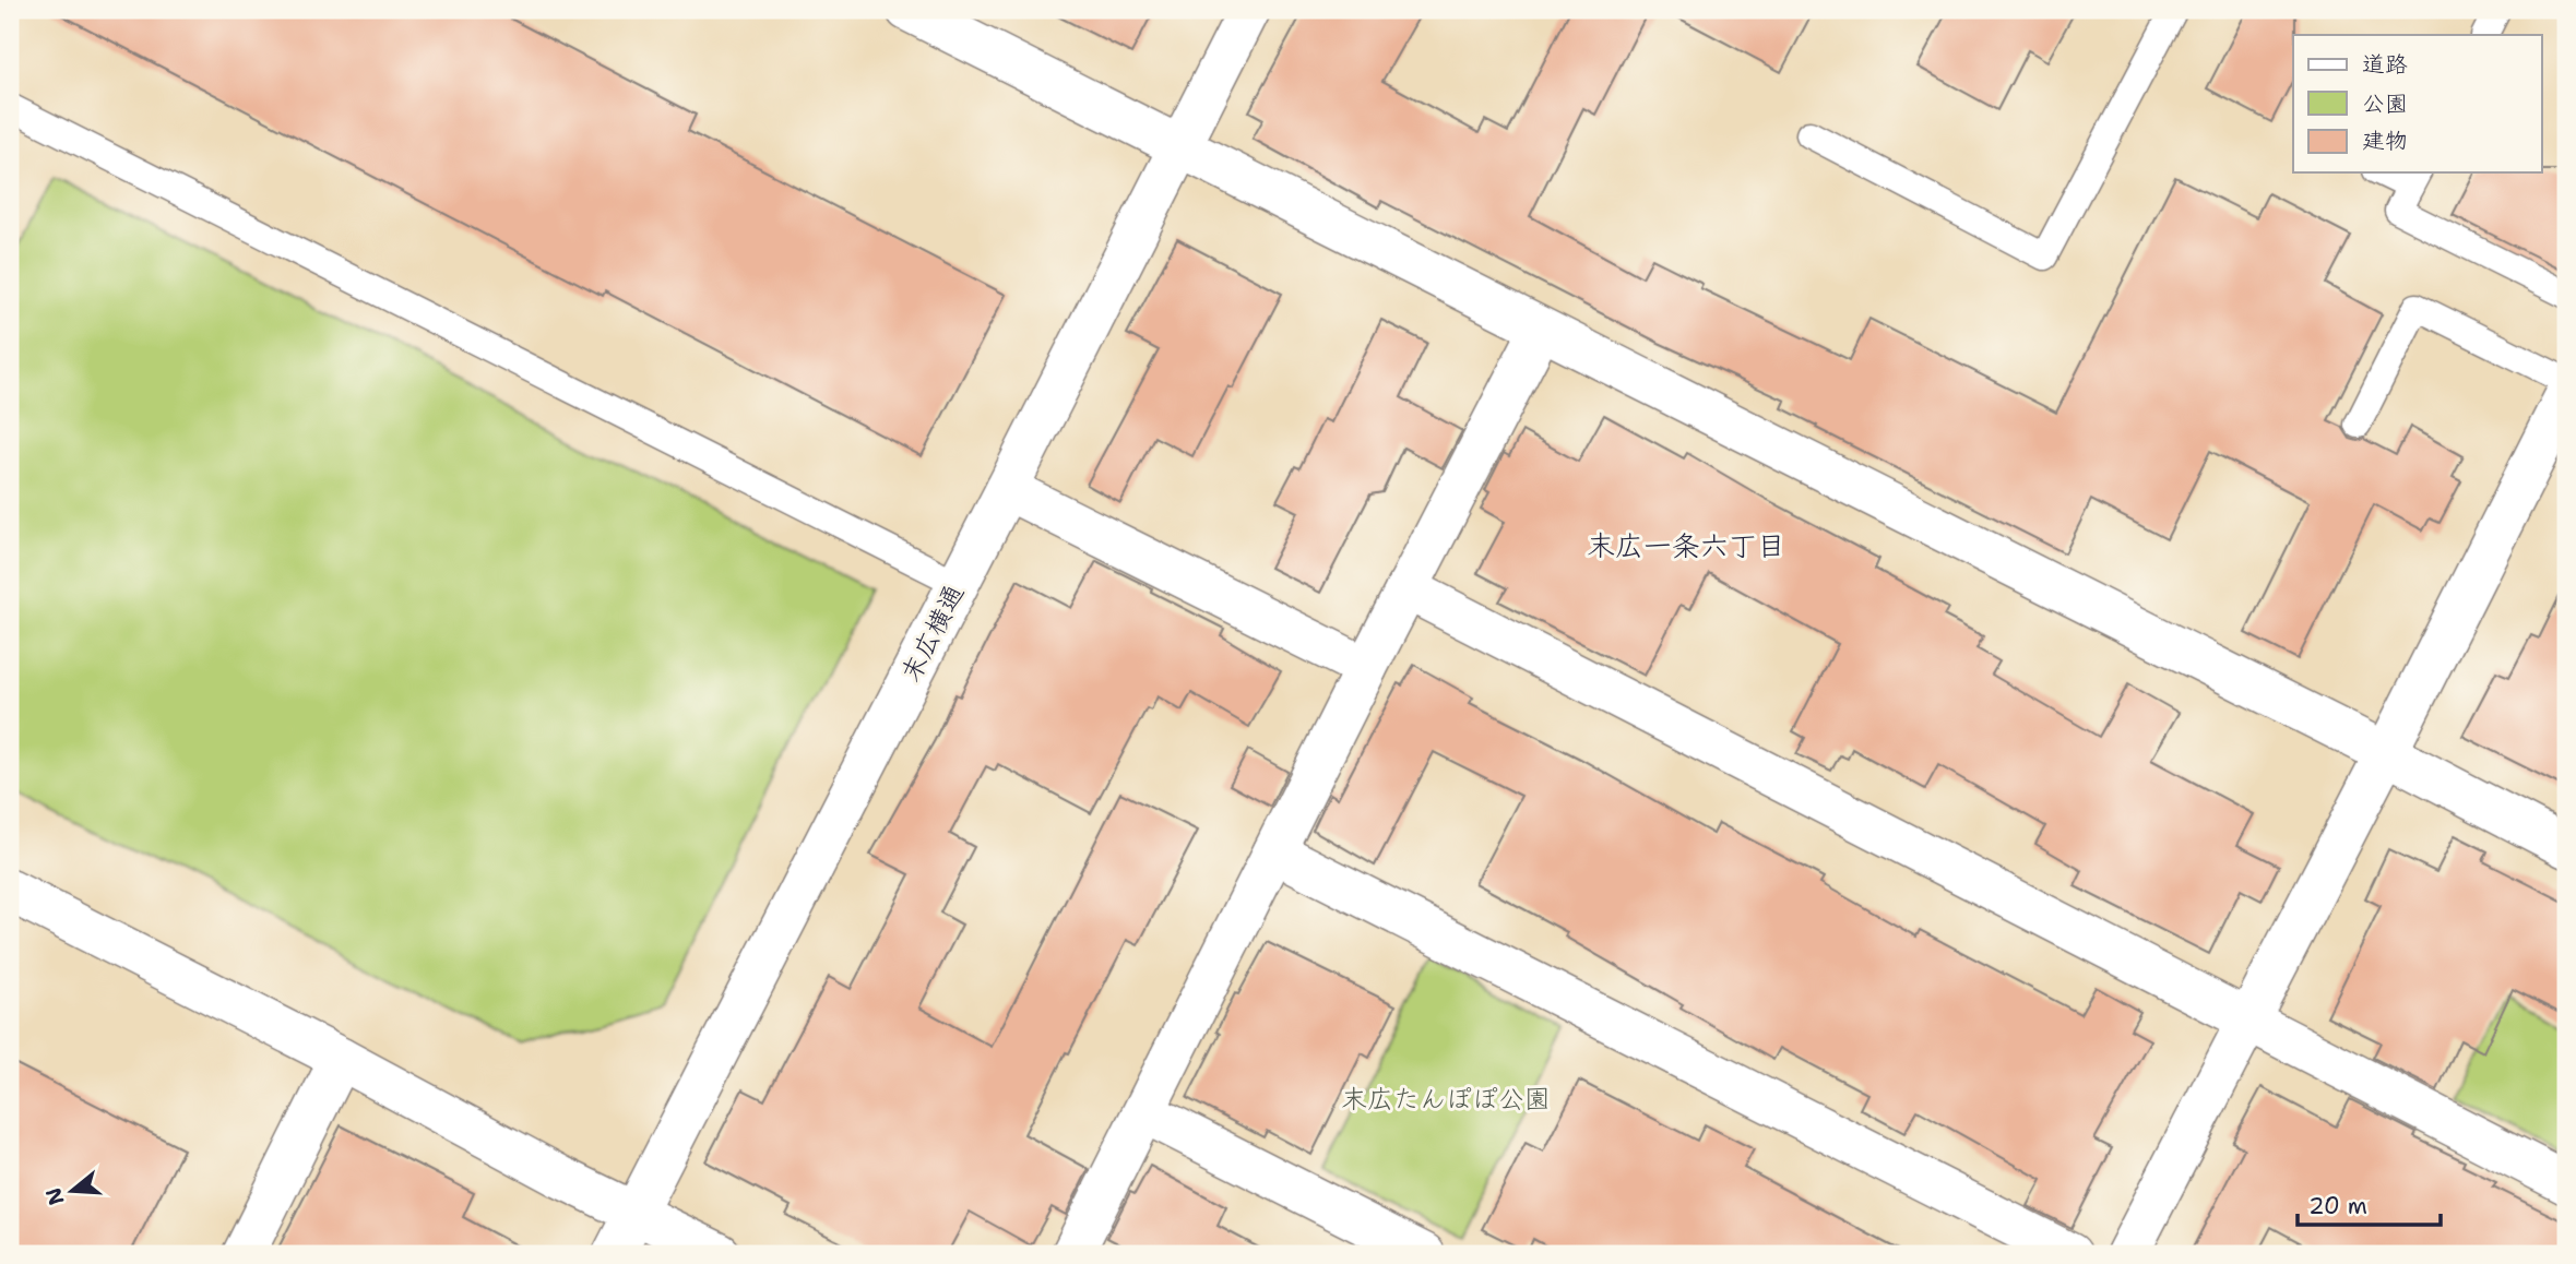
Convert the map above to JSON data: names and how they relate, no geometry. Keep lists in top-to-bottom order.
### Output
{
  "streets": {
    "street": ["末広横通"]
  },
  "districts": ["末広一条六丁目"],
  "parks": ["末広たんぽぽ公園"],
  "legend": ["道路", "公園", "建物"],
  "scale_bar": "20 m",
  "north": "left"
}
